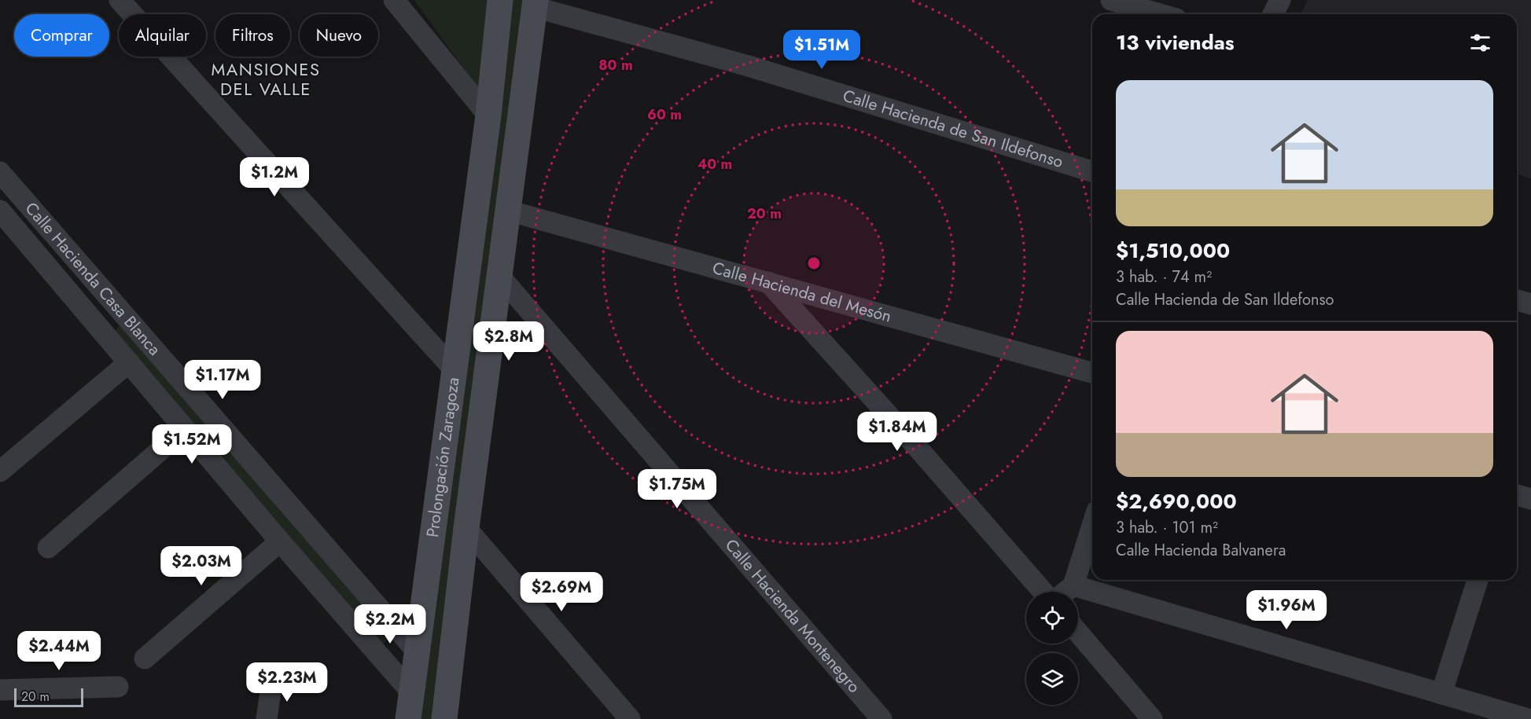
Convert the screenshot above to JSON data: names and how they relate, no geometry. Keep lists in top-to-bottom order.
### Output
{
  "streets": {
    "main road": ["Prolongación Zaragoza"],
    "street": [
      "Calle Hacienda de San Ildefonso",
      "Calle Hacienda Casa Blanca",
      "Calle Hacienda del Mesón",
      "Calle Hacienda Montenegro"
    ]
  },
  "crossings": [
    ["Calle Hacienda de San Ildefonso", "Prolongación Zaragoza"],
    ["Calle Hacienda Casa Blanca", "Prolongación Zaragoza"],
    ["Calle Hacienda del Mesón", "Prolongación Zaragoza"],
    ["Prolongación Zaragoza", "Calle Hacienda Montenegro"]
  ],
  "districts": ["MANSIONES DEL VALLE"],
  "scale_bar": "20 m",
  "page": {
    "chip": [
      "Comprar",
      "Alquilar",
      "Filtros",
      "Nuevo"
    ],
    "heading": "13 viviendas",
    "price": [
      "$1.51M",
      "$1.2M",
      "$2.8M",
      "$1.17M",
      "$1.84M",
      "$1.52M",
      "$1.75M",
      "$2.03M",
      "$2.69M",
      "$1.96M",
      "$2.2M",
      "$2.44M",
      "$2.23M"
    ],
    "list": [
      {
        "name": "$1,510,000",
        "note": "3 hab. · 74 m² · Calle Hacienda de San Ildefonso"
      },
      {
        "name": "$2,690,000",
        "note": "3 hab. · 101 m² · Calle Hacienda Balvanera"
      }
    ],
    "scale": "20 m"
  },
  "rings": [
    "80 m",
    "60 m",
    "40 m",
    "20 m"
  ]
}
